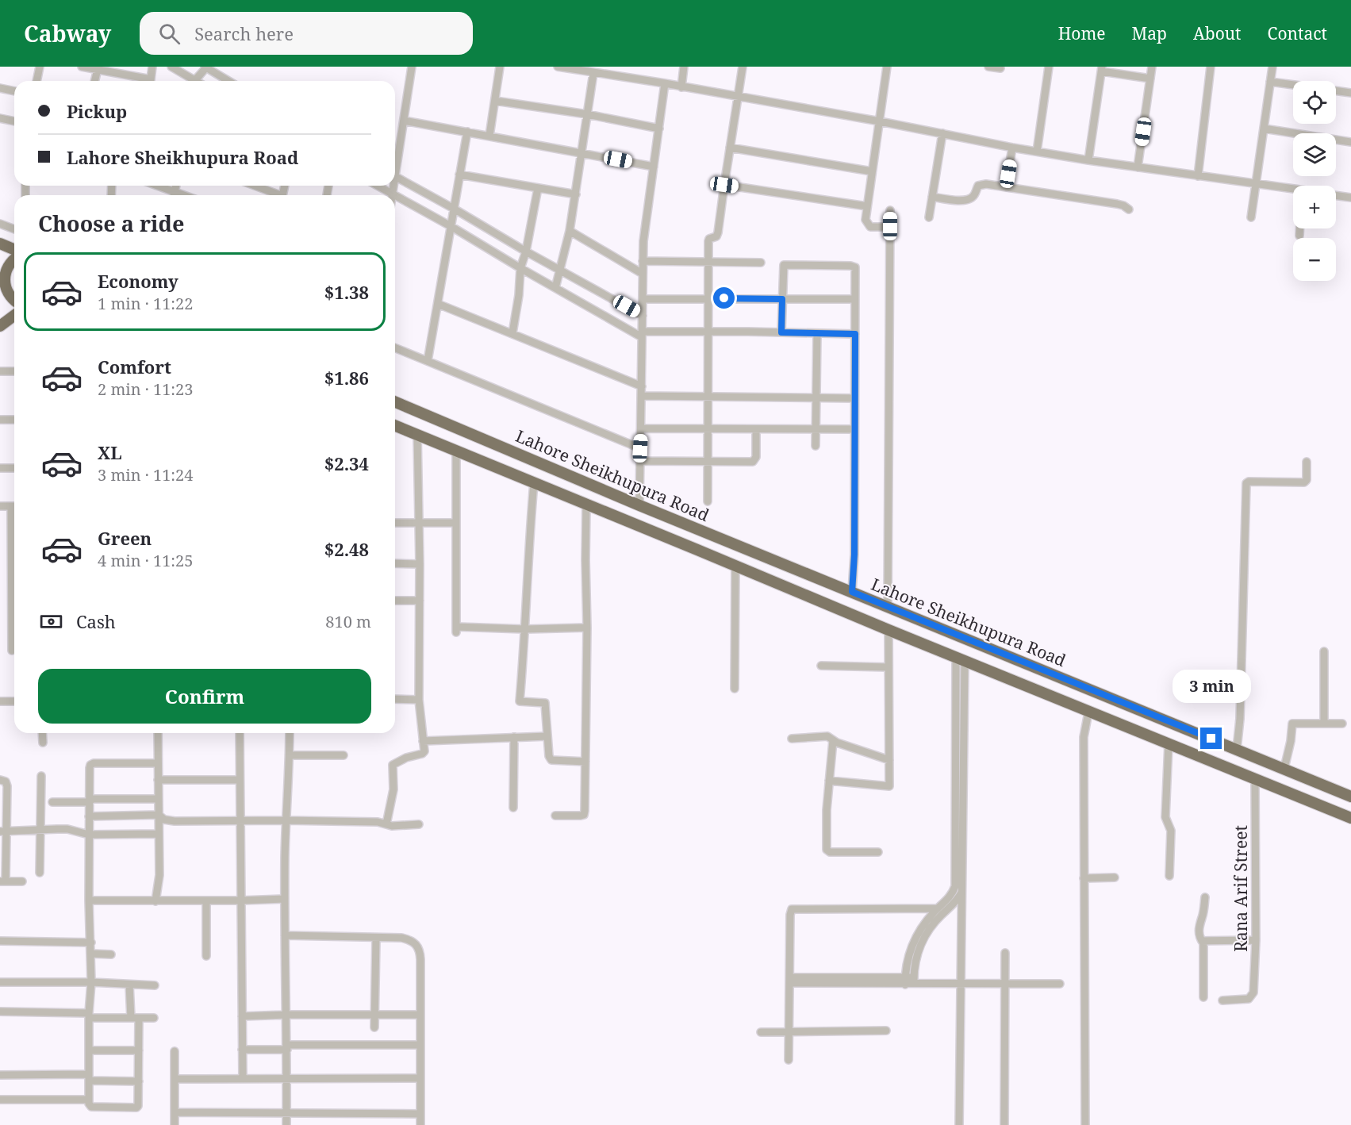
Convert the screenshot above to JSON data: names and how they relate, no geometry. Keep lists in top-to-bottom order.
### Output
{
  "streets": {
    "highway": ["Lahore Sheikhupura Road"],
    "street": ["Rana Arif Street"]
  },
  "page": {
    "header": "Cabway",
    "search": "Search here",
    "nav": [
      "Home",
      "Map",
      "About",
      "Contact"
    ],
    "map_buttons": ["+", "−"],
    "banner": ["Pickup", "Lahore Sheikhupura Road"],
    "heading": "Choose a ride",
    "list": [
      {
        "name": "Economy",
        "note": "1 min · 11:22",
        "value": "$1.38"
      },
      {
        "name": "Comfort",
        "note": "2 min · 11:23",
        "value": "$1.86"
      },
      {
        "name": "XL",
        "note": "3 min · 11:24",
        "value": "$2.34"
      },
      {
        "name": "Green",
        "note": "4 min · 11:25",
        "value": "$2.48"
      }
    ],
    "pay": ["Cash", "810 m"],
    "buttons": "Confirm",
    "bubble": "3 min"
  }
}
